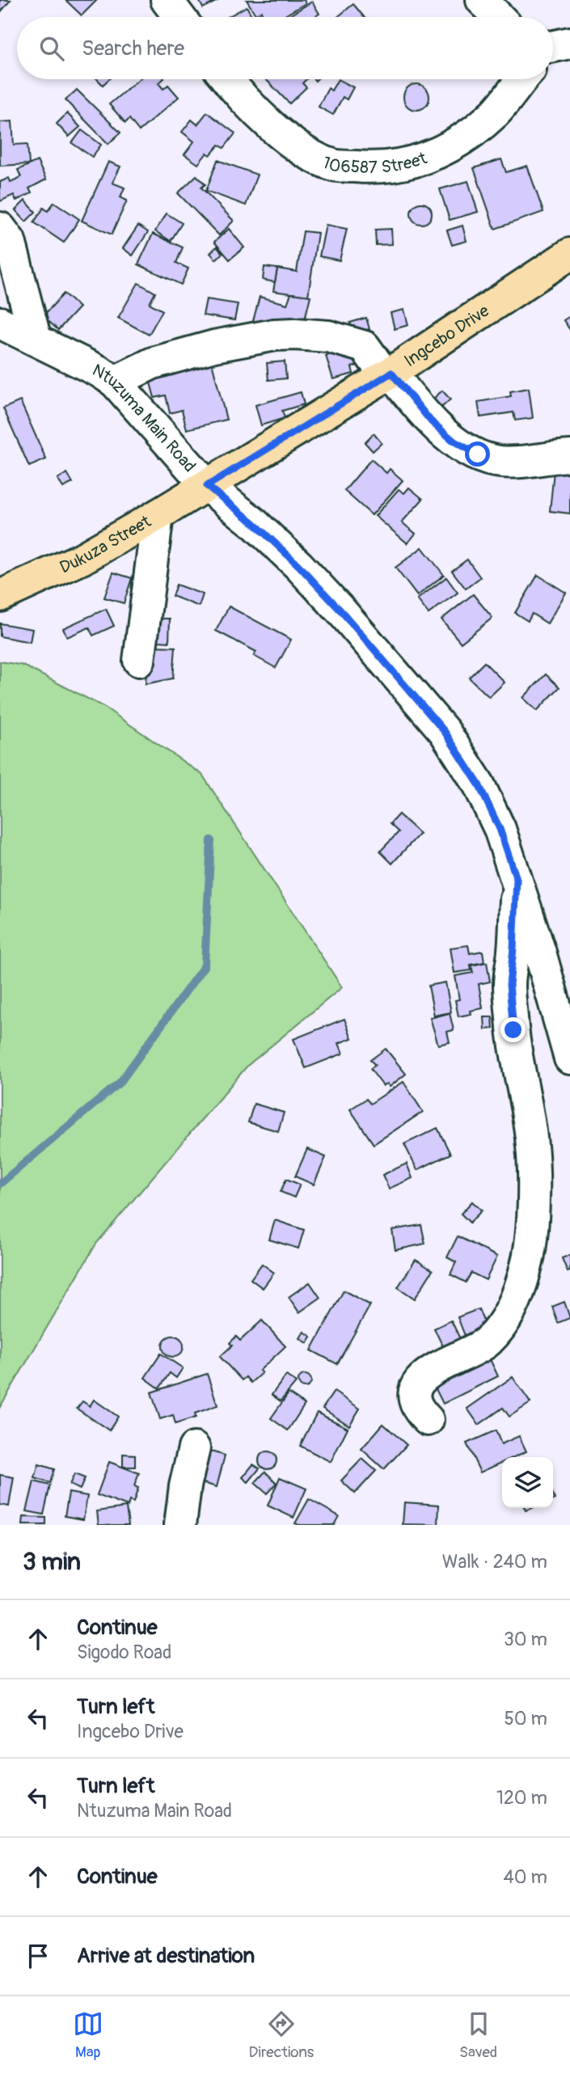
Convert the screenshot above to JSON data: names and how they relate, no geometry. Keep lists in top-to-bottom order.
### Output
{
  "streets": {
    "main road": ["Ingcebo Drive", "Dukuza Street"],
    "street": ["106587 Street", "Ntuzuma Main Road"]
  },
  "crossings": [
    ["Ingcebo Drive", "Ntuzuma Main Road"],
    ["Ingcebo Drive", "Dukuza Street"],
    ["Ntuzuma Main Road", "Dukuza Street"]
  ],
  "page": {
    "search": "Search here",
    "heading": ["3 min", "Walk · 240 m"],
    "list": [
      ["Continue", "Sigodo Road", "30 m"],
      ["Turn left", "Ingcebo Drive", "50 m"],
      ["Turn left", "Ntuzuma Main Road", "120 m"],
      ["Continue", "40 m"],
      "Arrive at destination"
    ],
    "nav": ["Map", "Directions", "Saved"]
  }
}
